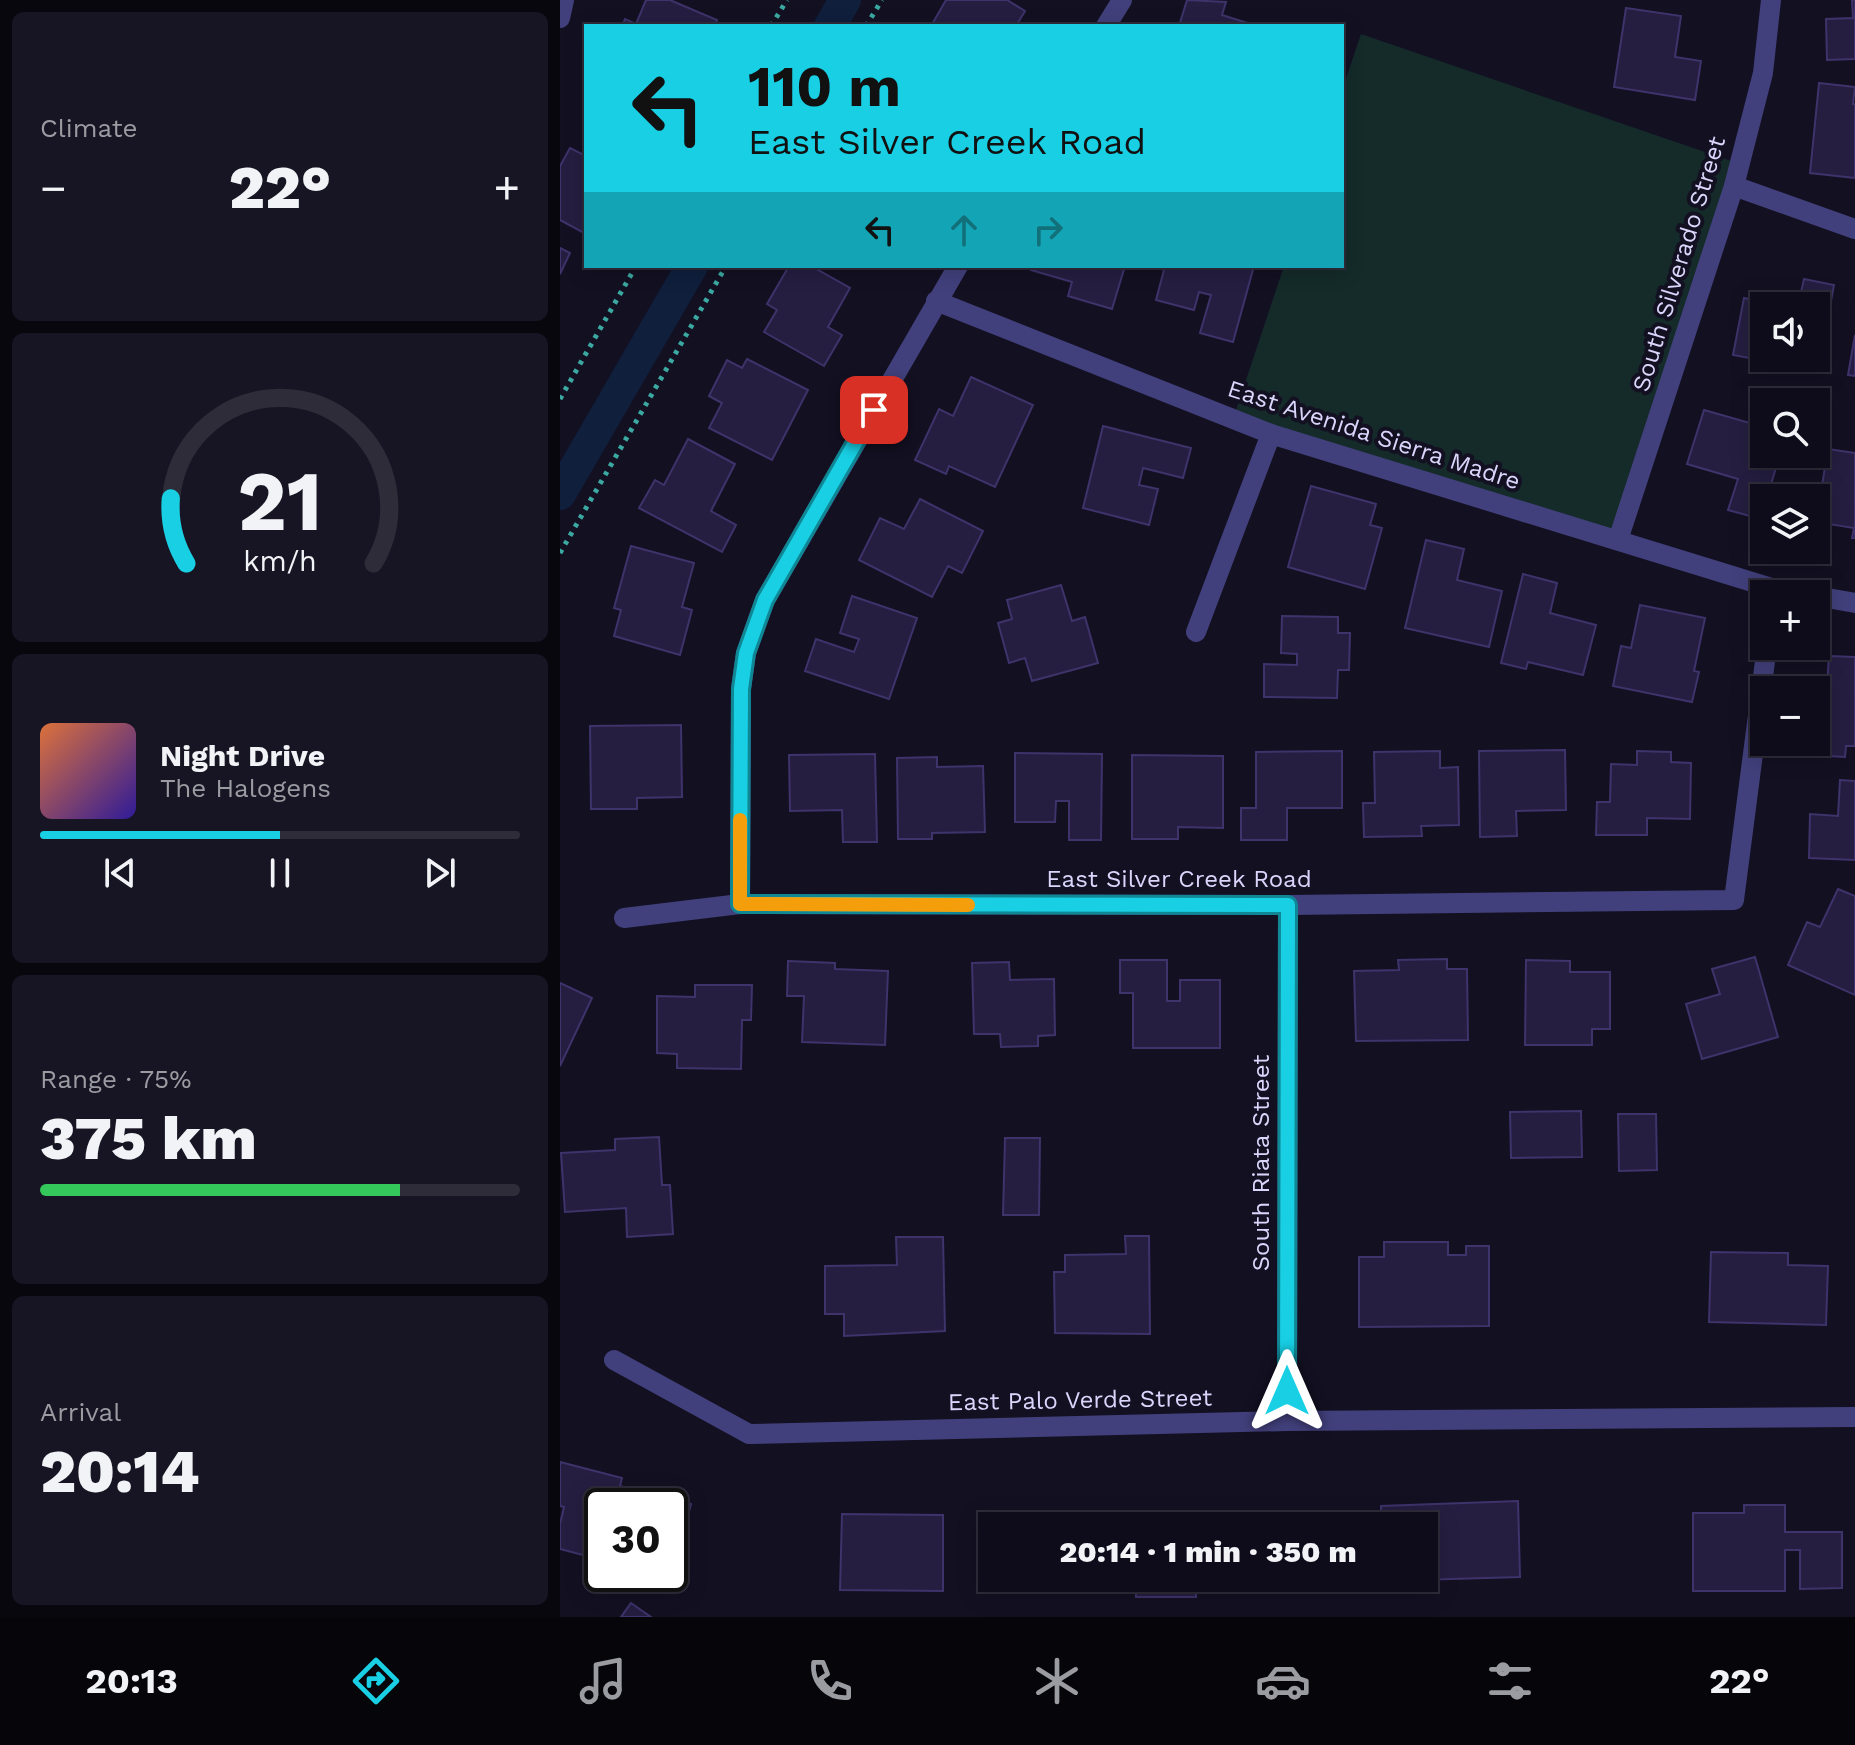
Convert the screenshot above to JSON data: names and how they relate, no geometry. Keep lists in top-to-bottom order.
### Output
{
  "streets": {
    "street": [
      "South Silverado Street",
      "East Avenida Sierra Madre",
      "East Silver Creek Road",
      "South Riata Street",
      "East Palo Verde Street"
    ]
  },
  "crossings": [
    ["South Silverado Street", "East Avenida Sierra Madre"],
    ["East Silver Creek Road", "South Riata Street"],
    ["South Riata Street", "East Palo Verde Street"]
  ],
  "page": {
    "tile": [
      "Climate",
      ["Range · 75%", "375 km"],
      ["Arrival", "20:14"]
    ],
    "turn": ["110 m", "East Silver Creek Road"],
    "heat": ["−", "22°", "+"],
    "map_buttons": ["+", "−"],
    "song": ["Night Drive", "The Halogens"],
    "limit": "30",
    "trip": "20:14 · 1 min · 350 m",
    "tabs": ["20:13", "22°"],
    "gauge": ["21", "km/h"]
  }
}
